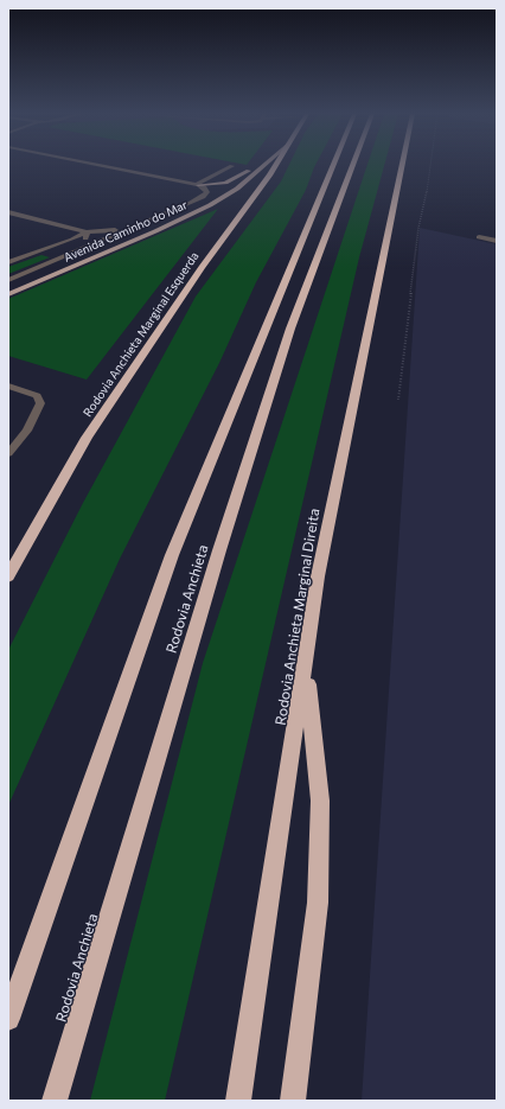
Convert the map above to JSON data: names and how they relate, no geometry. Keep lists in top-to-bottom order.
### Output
{
  "streets": {
    "highway": ["Rodovia Anchieta Marginal Esquerda", "Rodovia Anchieta", "Rodovia Anchieta Marginal Direita"],
    "main road": ["Avenida Caminho do Mar"]
  }
}
